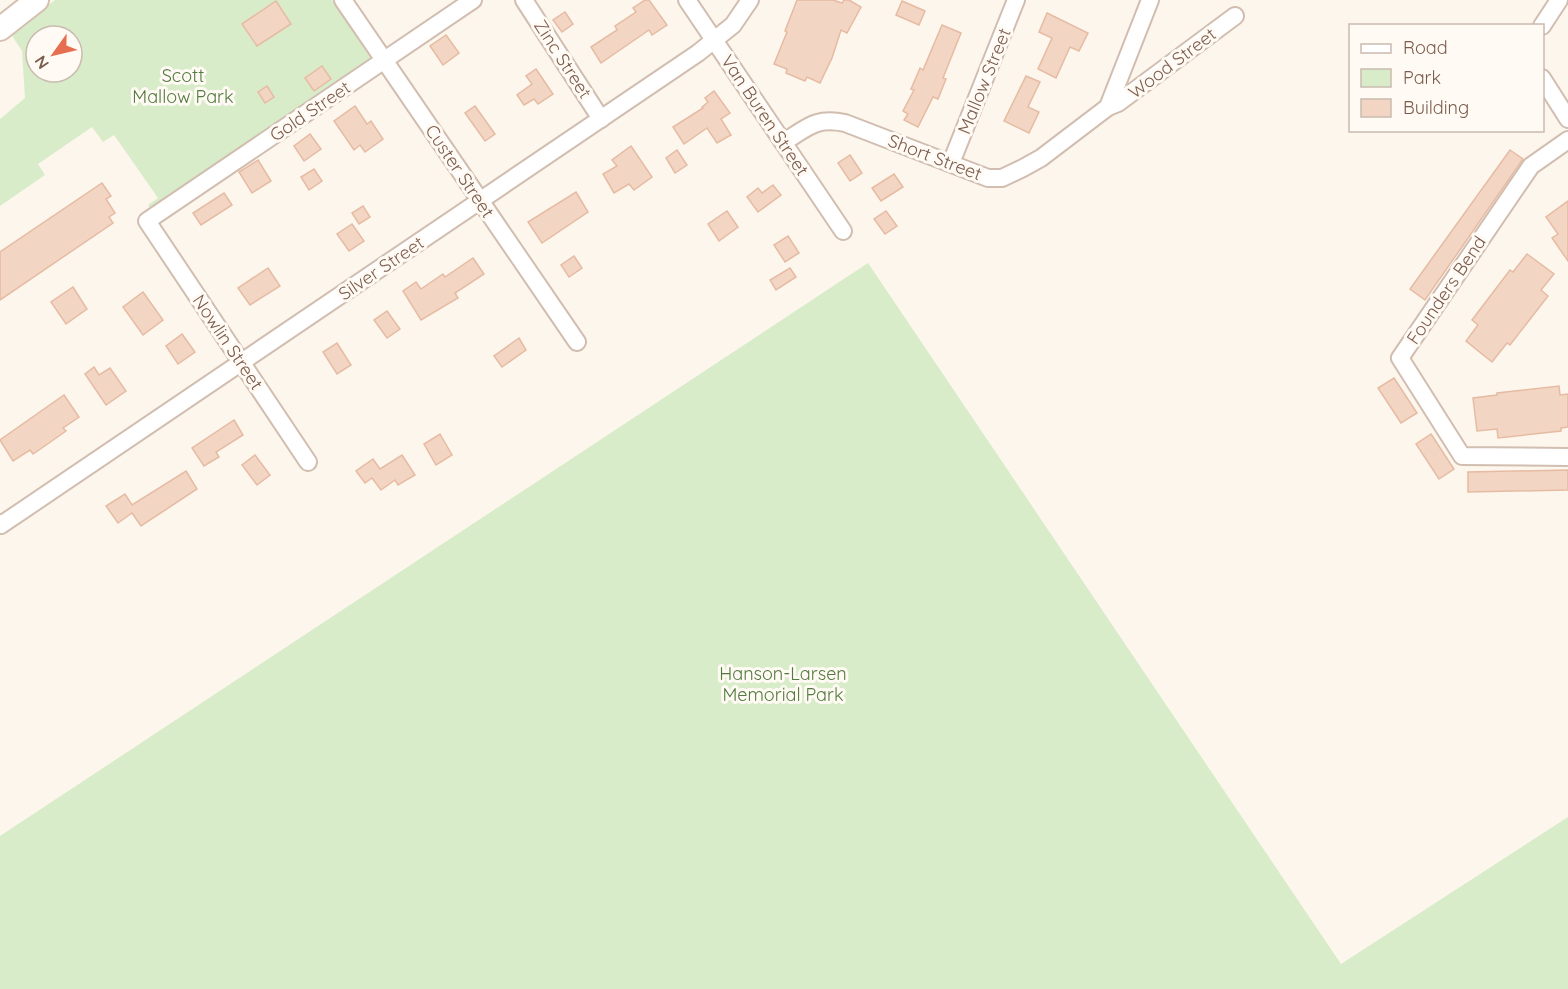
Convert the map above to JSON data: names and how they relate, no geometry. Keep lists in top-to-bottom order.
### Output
{
  "streets": {
    "street": [
      "Zinc Street",
      "Wood Street",
      "Mallow Street",
      "Gold Street",
      "Van Buren Street",
      "Short Street",
      "Custer Street",
      "Silver Street",
      "Founders Bend",
      "Nowlin Street"
    ]
  },
  "crossings": [
    ["Zinc Street", "Silver Street"],
    ["Wood Street", "Short Street"],
    ["Mallow Street", "Short Street"],
    ["Gold Street", "Custer Street"],
    ["Gold Street", "Nowlin Street"],
    ["Van Buren Street", "Short Street"],
    ["Van Buren Street", "Silver Street"],
    ["Custer Street", "Silver Street"],
    ["Silver Street", "Nowlin Street"]
  ],
  "parks": ["Scott Mallow Park", "Hanson-Larsen Memorial Park"],
  "legend": ["Road", "Park", "Building"],
  "north": "bottom left"
}
